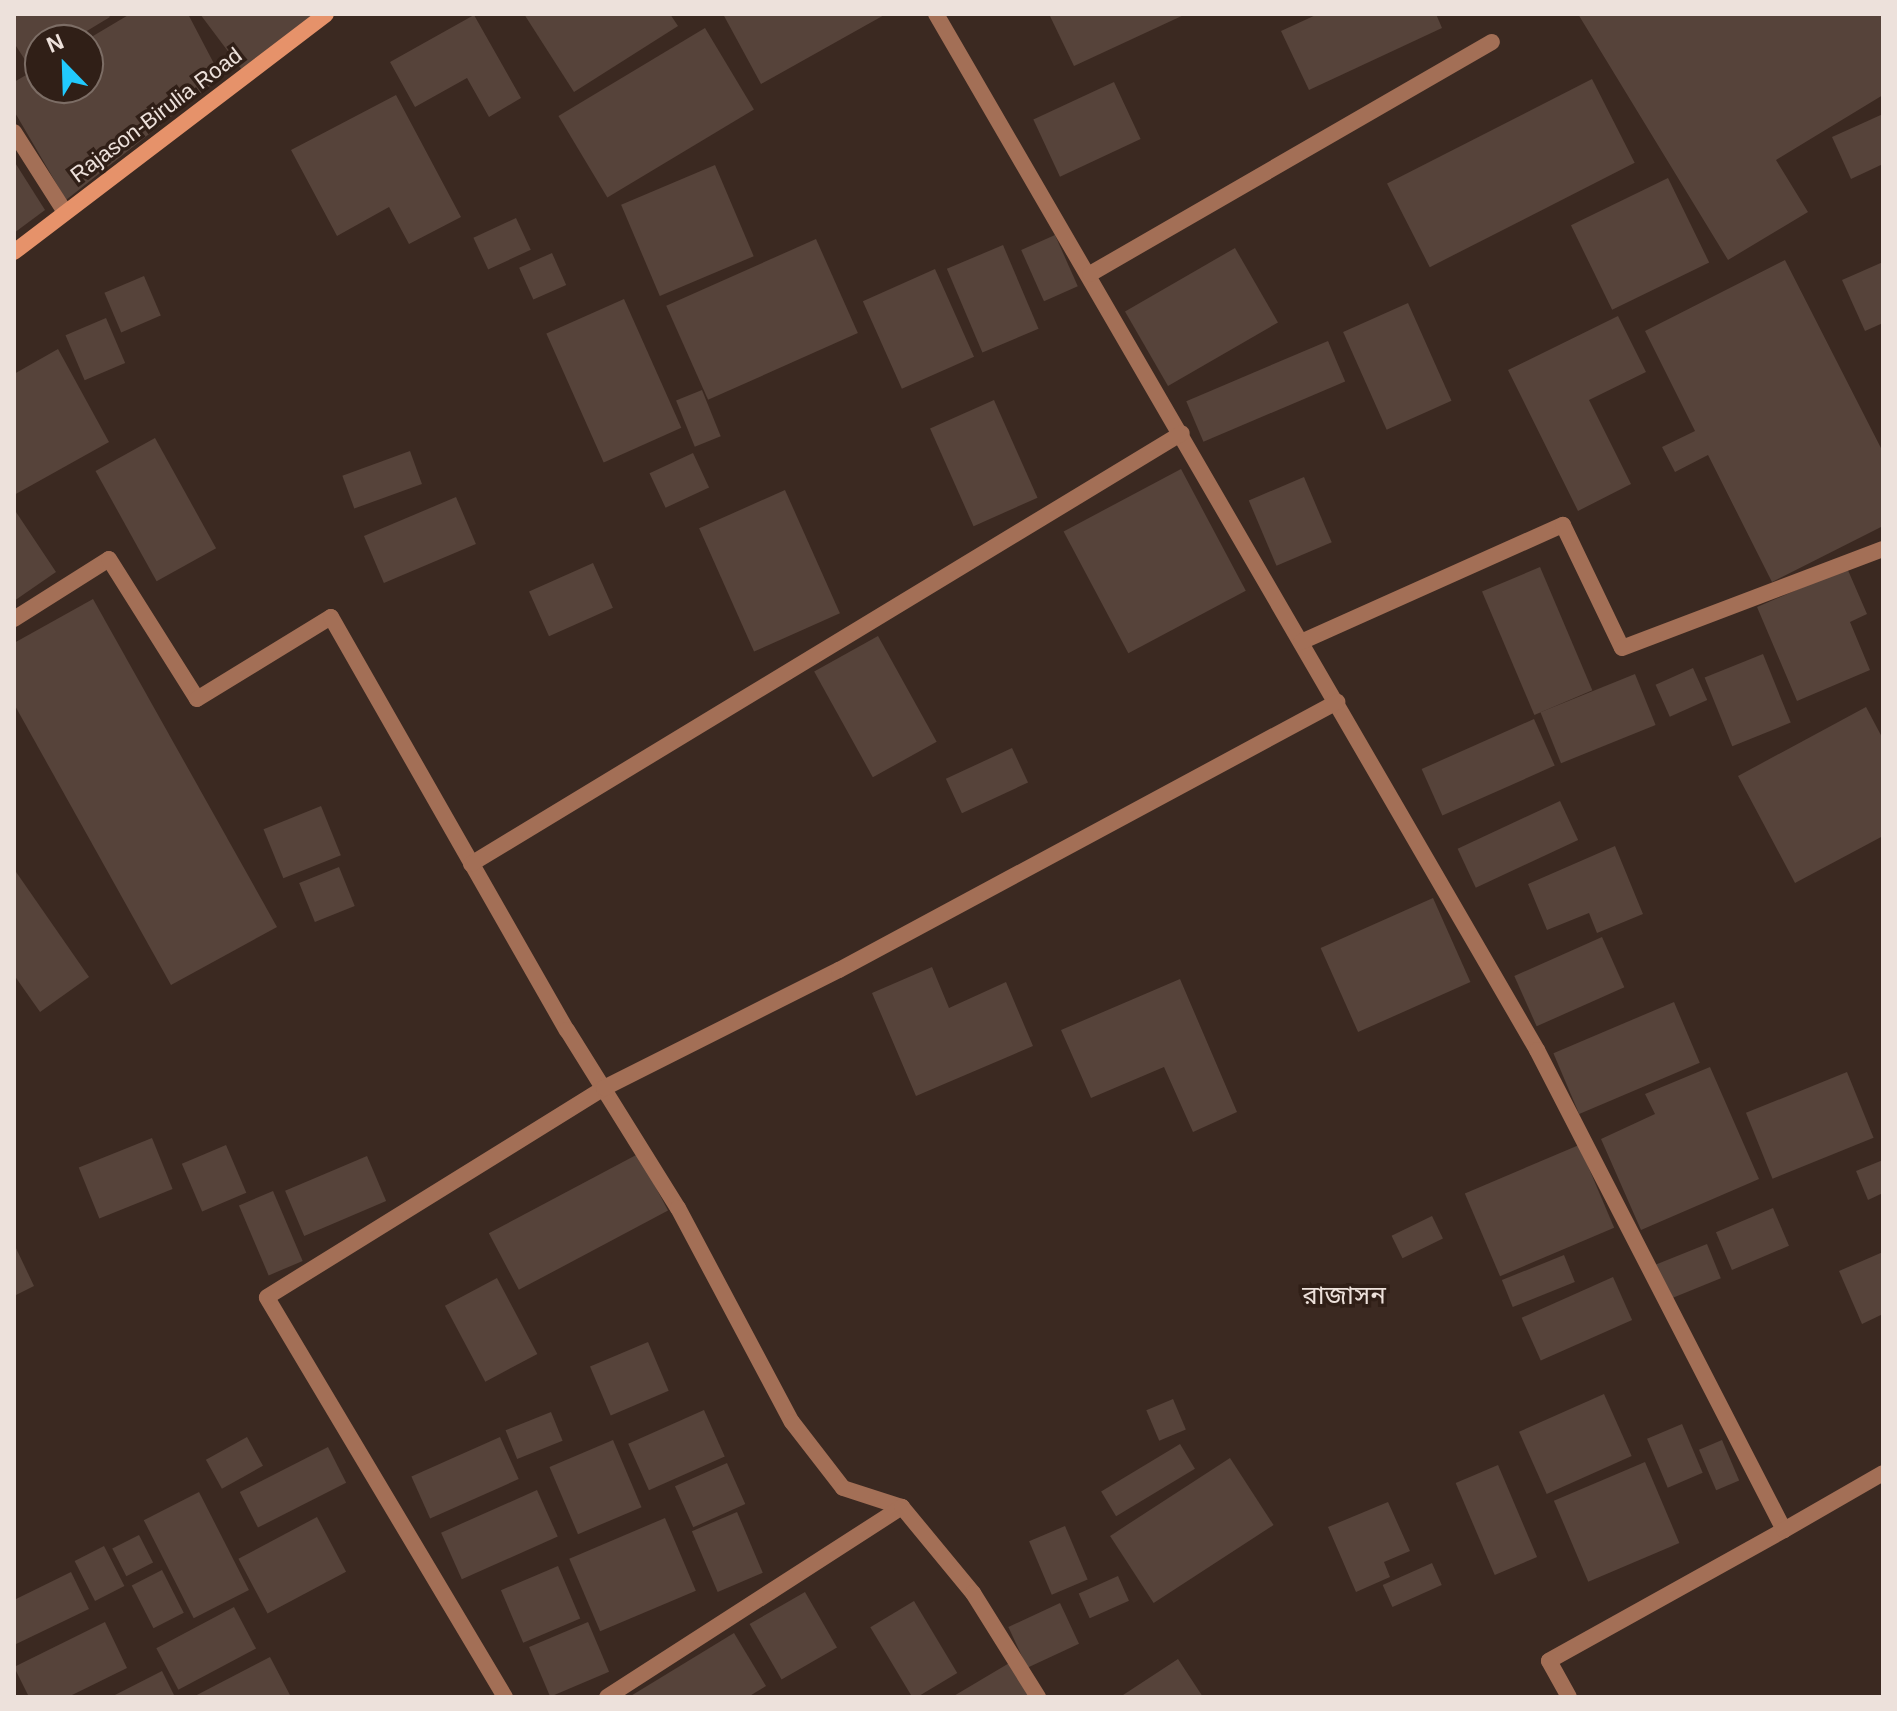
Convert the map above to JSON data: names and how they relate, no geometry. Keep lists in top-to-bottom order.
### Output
{
  "streets": {
    "street": ["Rajason-Birulia Road"]
  },
  "districts": ["রাজাসন"],
  "north": "top left"
}
